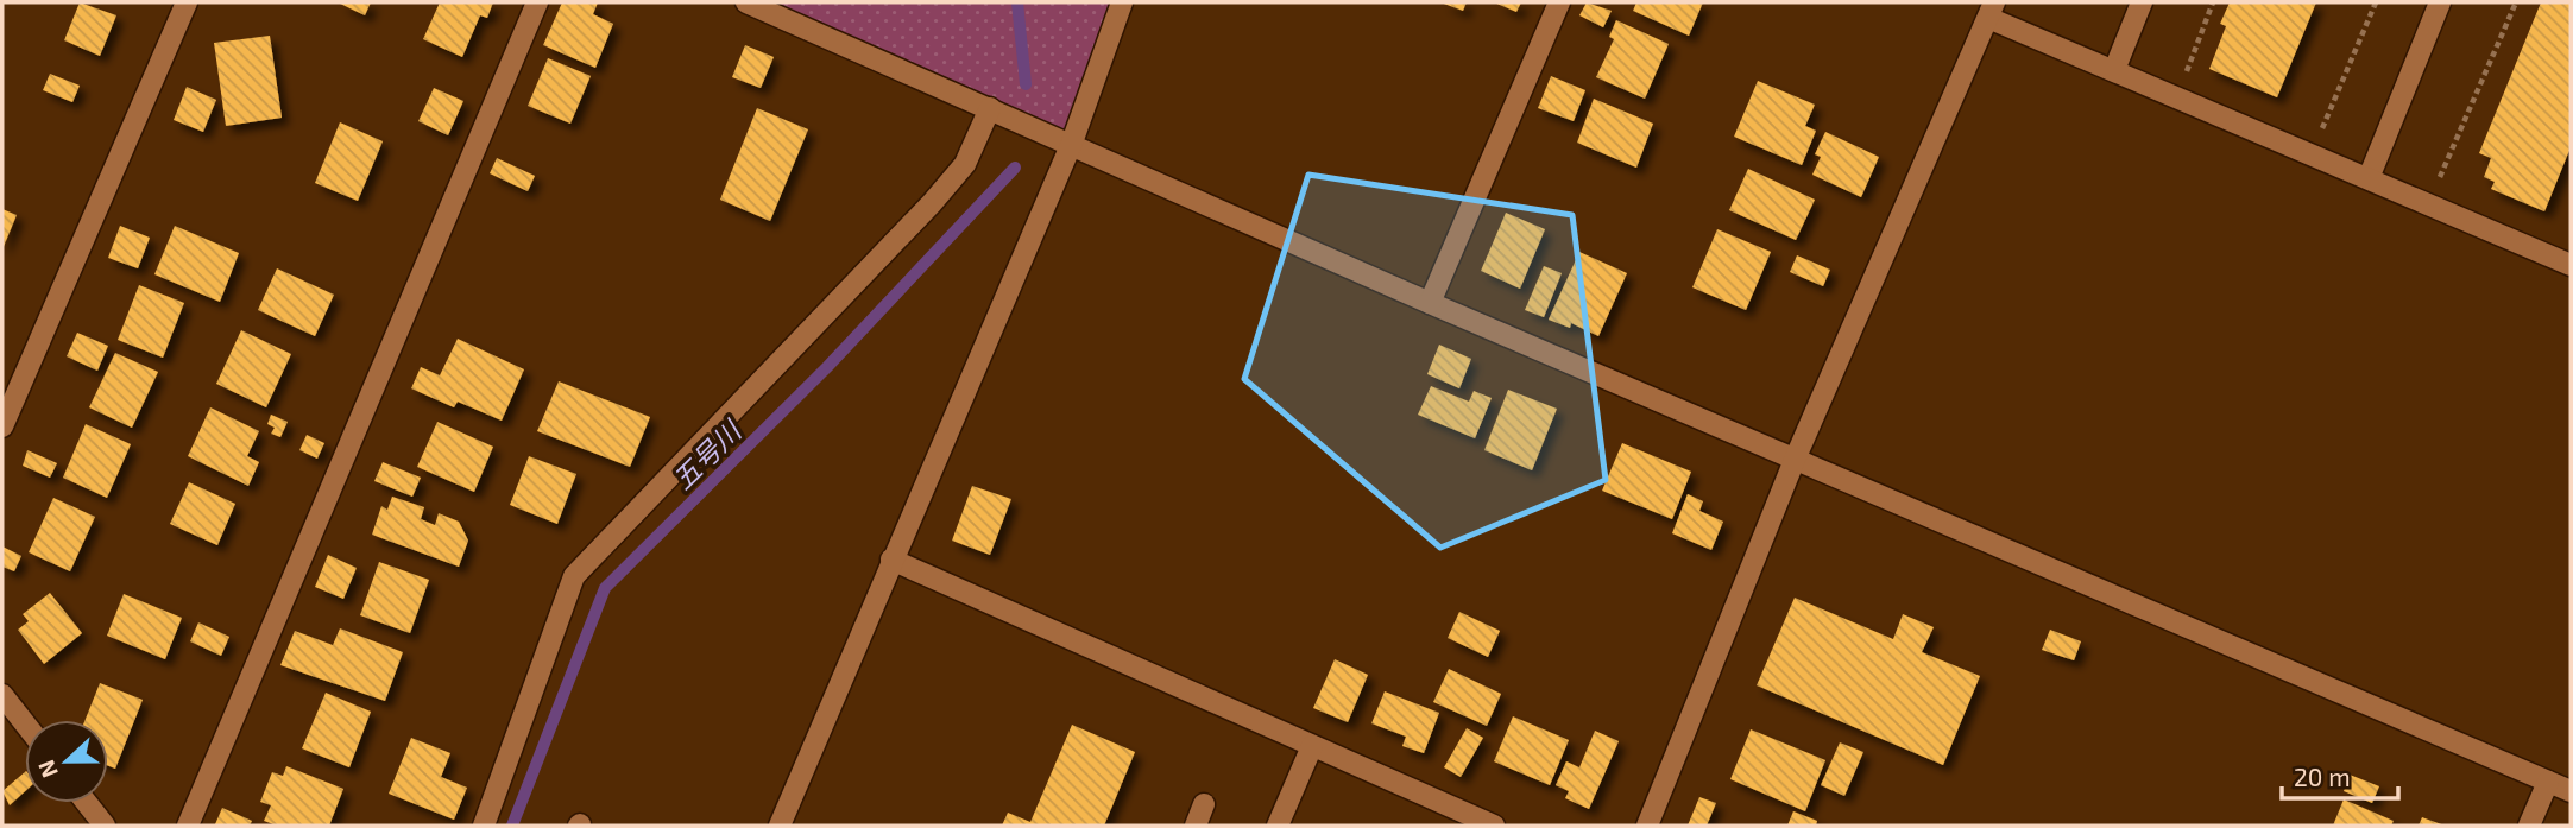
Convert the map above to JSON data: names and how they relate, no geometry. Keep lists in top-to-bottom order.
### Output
{
  "water": ["五号川"],
  "scale_bar": "20 m",
  "north": "left"
}
